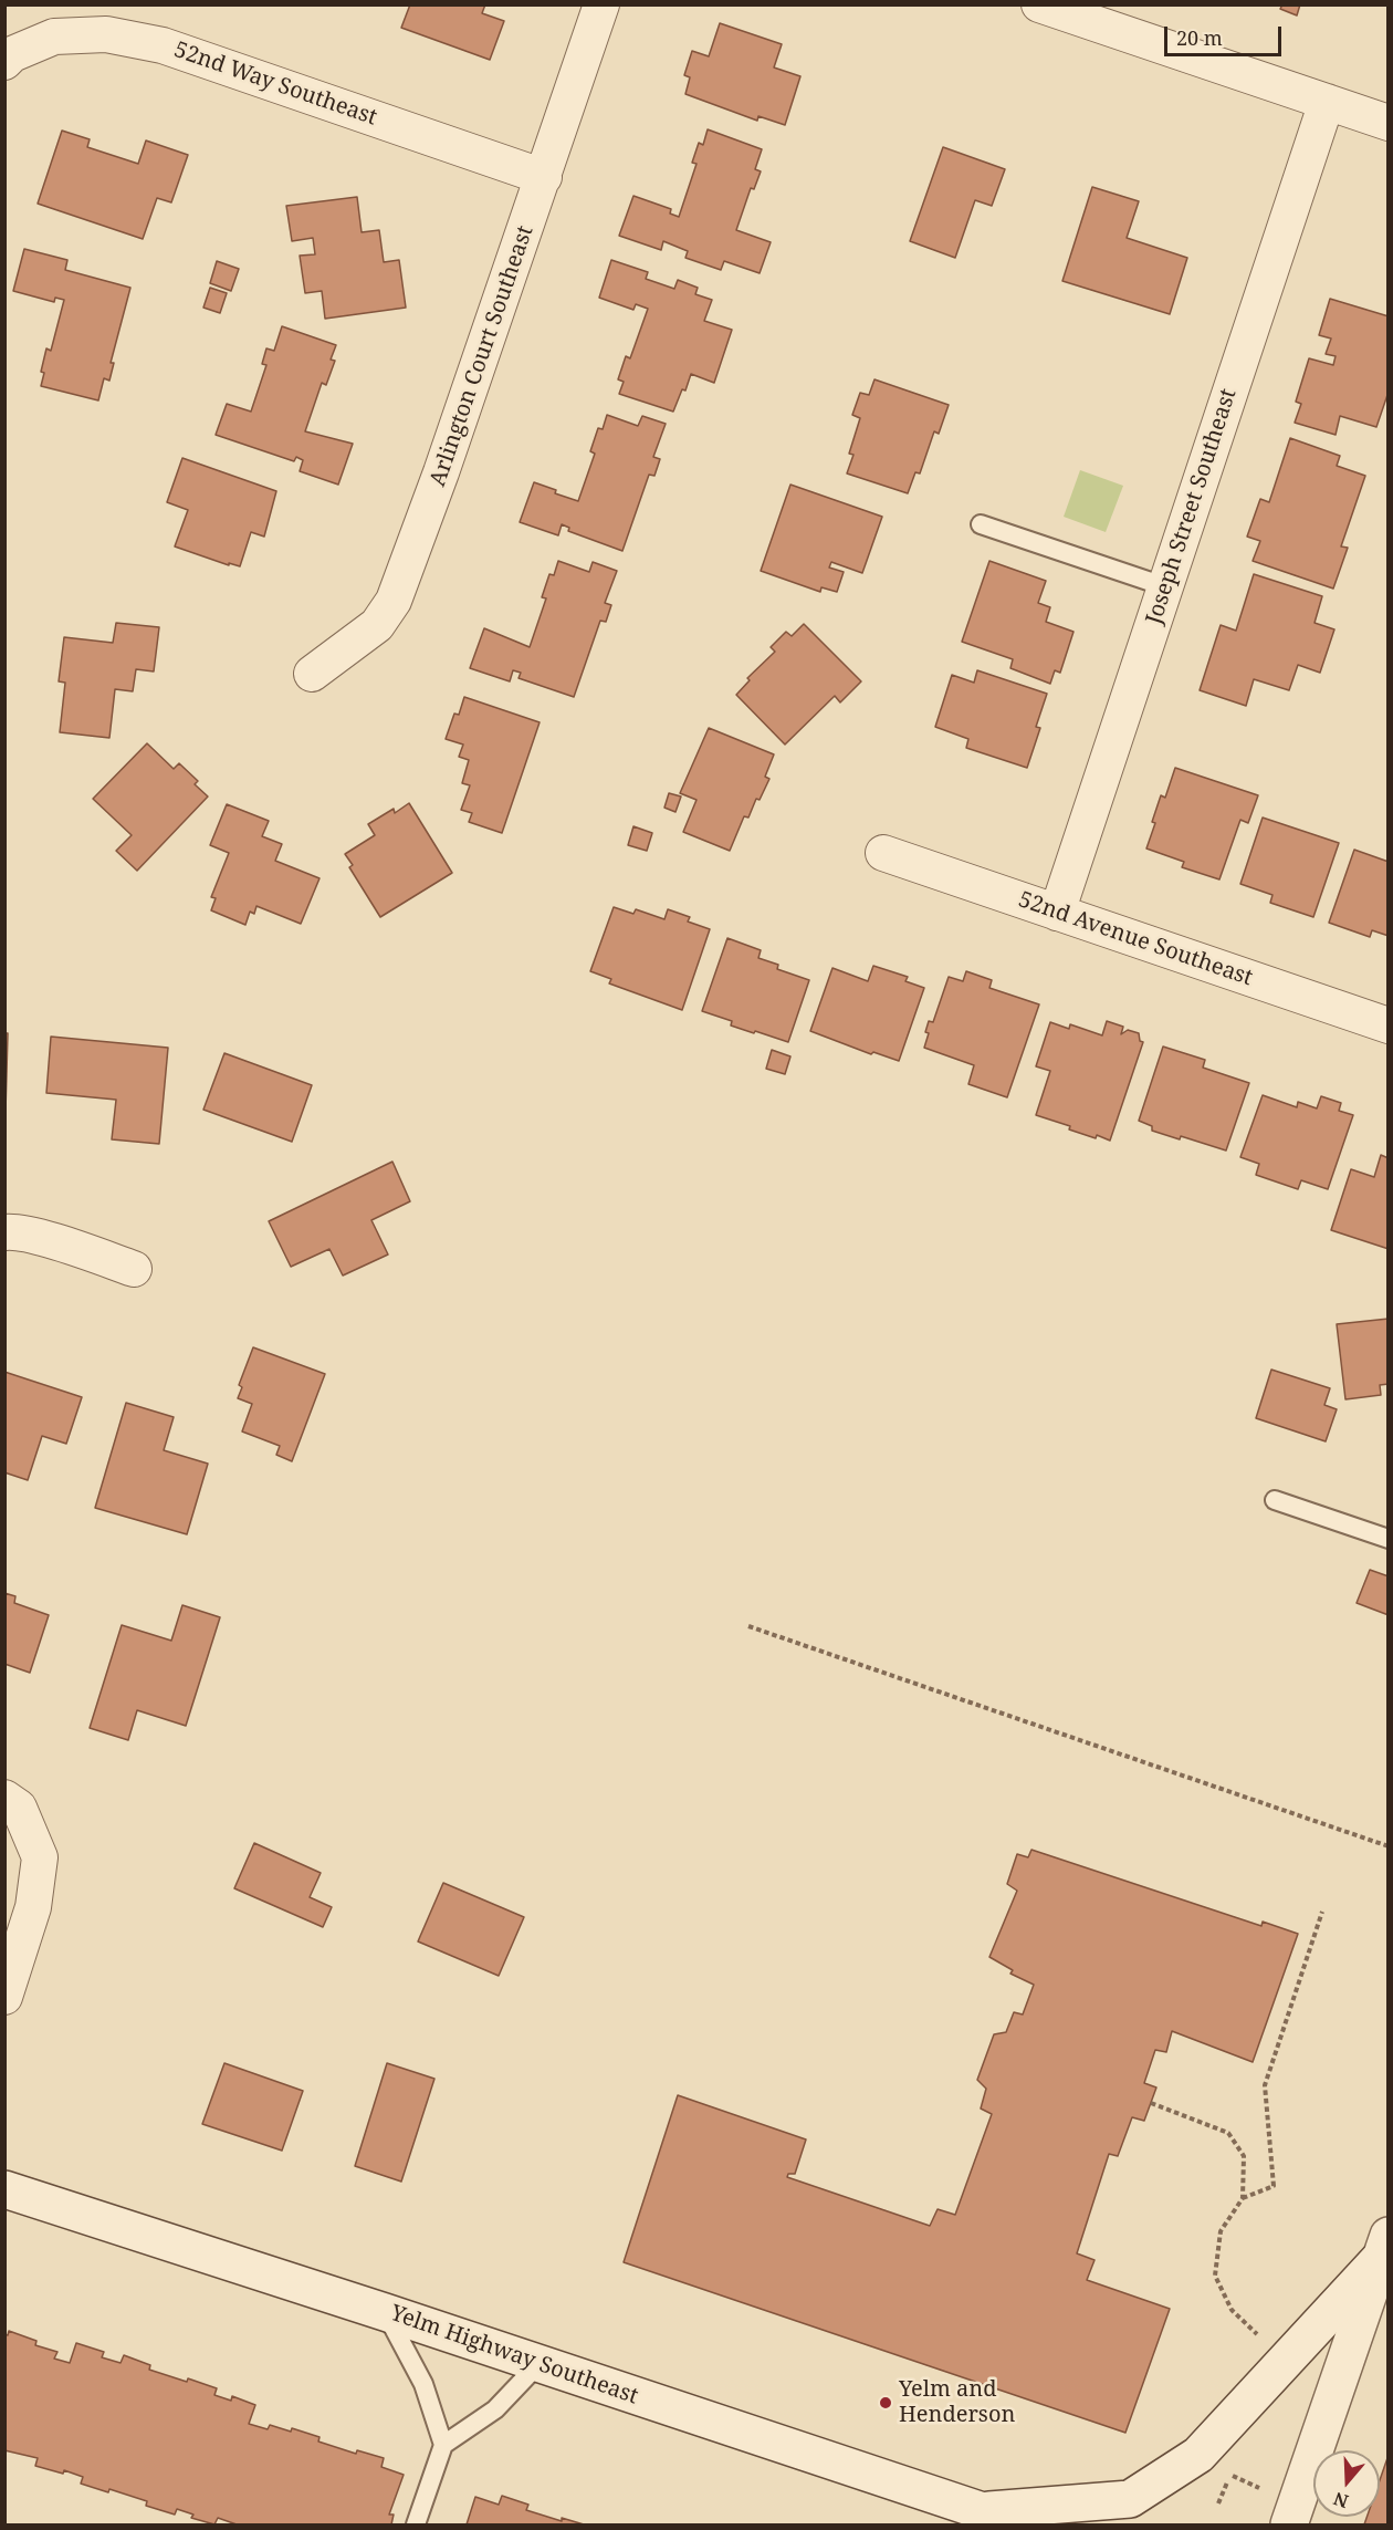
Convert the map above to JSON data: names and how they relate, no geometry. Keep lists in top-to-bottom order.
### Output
{
  "streets": {
    "main road": ["Yelm Highway Southeast"],
    "street": [
      "52nd Way Southeast",
      "Arlington Court Southeast",
      "Joseph Street Southeast",
      "52nd Avenue Southeast"
    ]
  },
  "crossings": [
    ["52nd Way Southeast", "Arlington Court Southeast"],
    ["Joseph Street Southeast", "52nd Avenue Southeast"]
  ],
  "places": ["Yelm and Henderson"],
  "scale_bar": "20 m",
  "north": "bottom"
}
